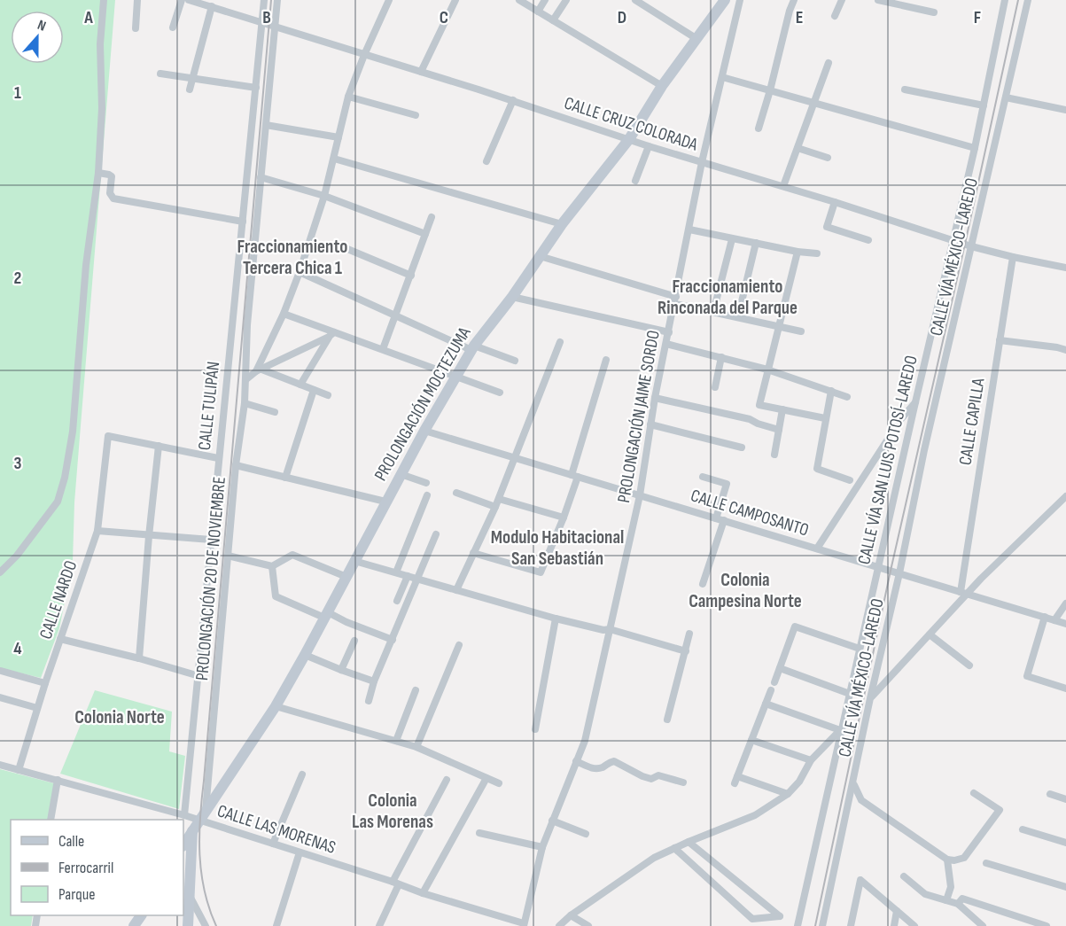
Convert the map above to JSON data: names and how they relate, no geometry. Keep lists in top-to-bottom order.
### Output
{
  "streets": {
    "main road": ["PROLONGACIÓN MOCTEZUMA"],
    "street": [
      "CALLE CRUZ COLORADA",
      "CALLE VÍA MÉXICO-LAREDO",
      "CALLE TULIPÁN",
      "PROLONGACIÓN JAIME SORDO",
      "CALLE CAPILLA",
      "CALLE VÍA SAN LUIS POTOSÍ-LAREDO",
      "CALLE CAMPOSANTO",
      "PROLONGACIÓN 20 DE NOVIEMBRE",
      "CALLE NARDO",
      "CALLE LAS MORENAS"
    ]
  },
  "crossings": [
    ["CALLE CRUZ COLORADA", "CALLE VÍA MÉXICO-LAREDO"],
    ["CALLE CRUZ COLORADA", "PROLONGACIÓN MOCTEZUMA"],
    ["CALLE CRUZ COLORADA", "CALLE TULIPÁN"],
    ["CALLE CRUZ COLORADA", "PROLONGACIÓN JAIME SORDO"],
    ["CALLE CRUZ COLORADA", "CALLE CAPILLA"],
    ["CALLE CRUZ COLORADA", "CALLE VÍA SAN LUIS POTOSÍ-LAREDO"],
    ["CALLE CRUZ COLORADA", "PROLONGACIÓN 20 DE NOVIEMBRE"],
    ["CALLE VÍA MÉXICO-LAREDO", "CALLE CAMPOSANTO"],
    ["PROLONGACIÓN MOCTEZUMA", "CALLE CAMPOSANTO"],
    ["PROLONGACIÓN MOCTEZUMA", "PROLONGACIÓN 20 DE NOVIEMBRE"],
    ["PROLONGACIÓN MOCTEZUMA", "CALLE LAS MORENAS"],
    ["CALLE TULIPÁN", "CALLE LAS MORENAS"],
    ["PROLONGACIÓN JAIME SORDO", "CALLE CAMPOSANTO"],
    ["PROLONGACIÓN JAIME SORDO", "CALLE LAS MORENAS"],
    ["CALLE CAPILLA", "CALLE CAMPOSANTO"],
    ["CALLE VÍA SAN LUIS POTOSÍ-LAREDO", "CALLE CAMPOSANTO"],
    ["CALLE NARDO", "CALLE LAS MORENAS"]
  ],
  "districts": [
    "Fraccionamiento Tercera Chica 1",
    "Fraccionamiento Rinconada del Parque",
    "Modulo Habitacional San Sebastián",
    "Colonia Campesina Norte",
    "Colonia Norte",
    "Colonia Las Morenas"
  ],
  "legend": ["Calle", "Ferrocarril", "Parque"],
  "north": "top",
  "grid": {
    "columns": [
      "A",
      "B",
      "C",
      "D",
      "E",
      "F"
    ],
    "rows": [
      "1",
      "2",
      "3",
      "4"
    ]
  }
}
